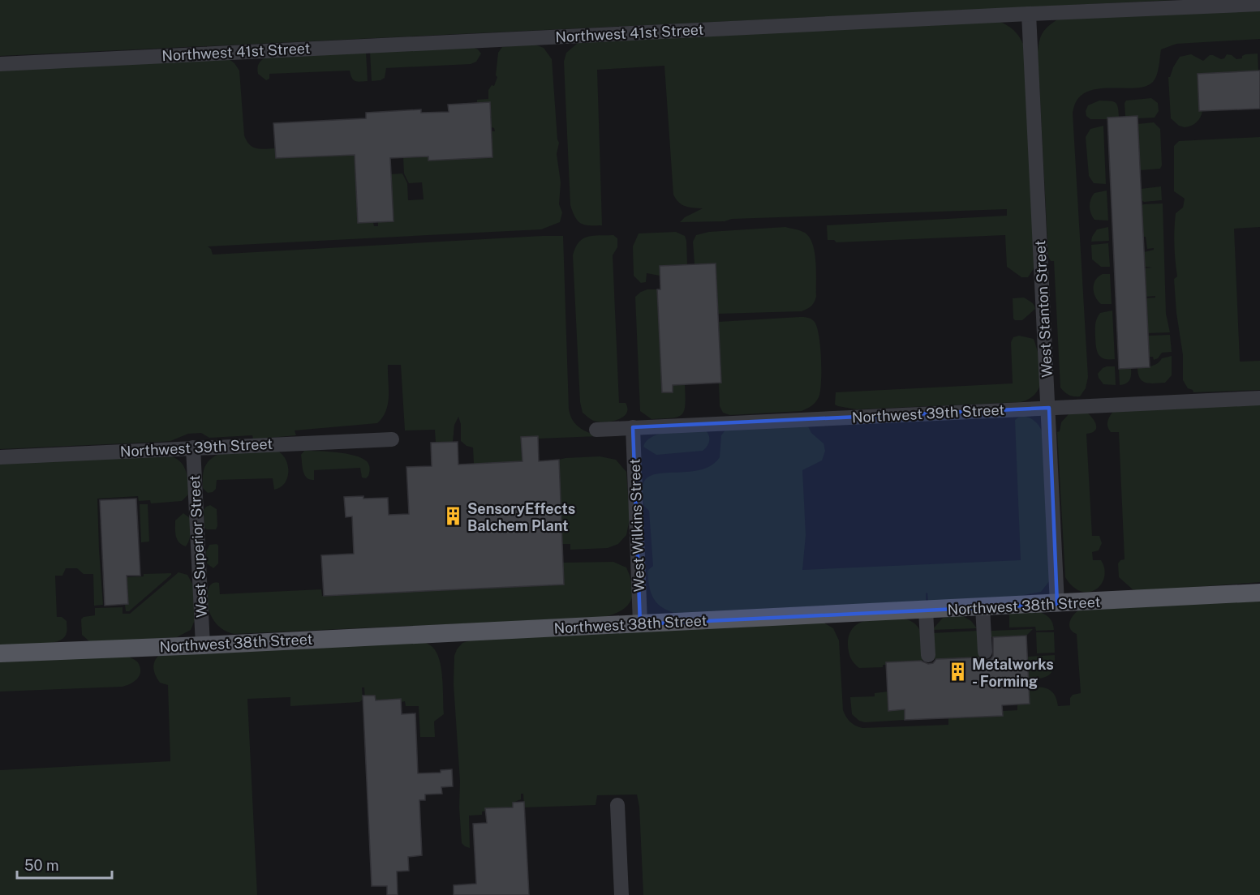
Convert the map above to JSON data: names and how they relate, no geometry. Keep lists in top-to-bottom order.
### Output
{
  "streets": {
    "main road": ["Northwest 38th Street"],
    "street": [
      "Northwest 41st Street",
      "West Stanton Street",
      "Northwest 39th Street",
      "West Wilkins Street",
      "West Superior Street"
    ]
  },
  "crossings": [
    ["Northwest 41st Street", "West Stanton Street"],
    ["West Stanton Street", "Northwest 39th Street"],
    ["West Stanton Street", "Northwest 38th Street"],
    ["Northwest 39th Street", "West Wilkins Street"],
    ["Northwest 39th Street", "West Superior Street"],
    ["West Wilkins Street", "Northwest 38th Street"],
    ["West Superior Street", "Northwest 38th Street"]
  ],
  "places": {
    "building": ["SensoryEffects Balchem Plant", "Metalworks - Forming"]
  },
  "scale_bar": "50 m"
}
